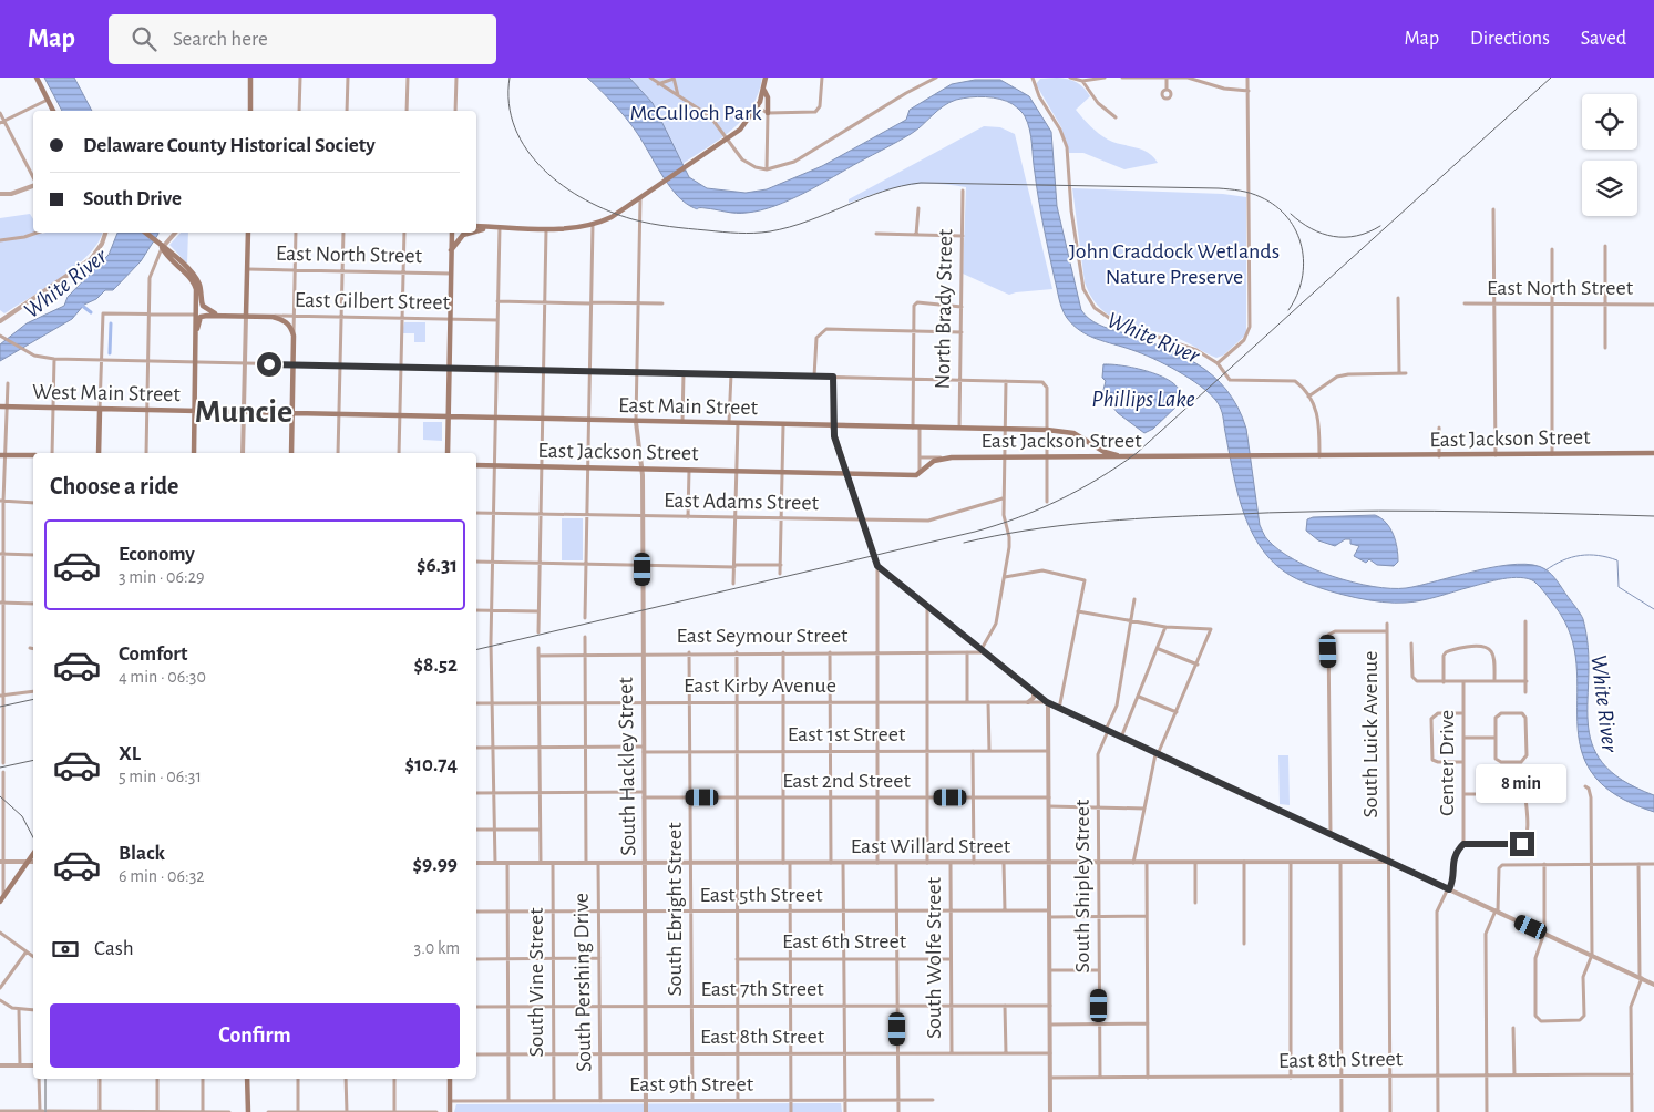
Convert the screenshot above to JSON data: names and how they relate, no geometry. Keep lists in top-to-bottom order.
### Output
{
  "streets": {
    "main road": [
      "East Gilbert Street",
      "West Main Street",
      "East Main Street",
      "East Jackson Street"
    ],
    "street": [
      "East North Street",
      "North Brady Street",
      "East Adams Street",
      "East Seymour Street",
      "East Kirby Avenue",
      "East 1st Street",
      "South Luick Avenue",
      "Center Drive",
      "South Hackley Street",
      "East 2nd Street",
      "East Willard Street",
      "South Shipley Street",
      "East 5th Street",
      "South Ebright Street",
      "East 6th Street",
      "South Wolfe Street",
      "South Vine Street",
      "South Pershing Drive",
      "East 7th Street",
      "East 8th Street",
      "East 9th Street"
    ]
  },
  "crossings": [
    ["North Brady Street", "East Main Street"],
    ["West Main Street", "East Main Street"],
    ["East Main Street", "East Jackson Street"],
    ["East Main Street", "South Hackley Street"],
    ["East Jackson Street", "South Hackley Street"],
    ["East Adams Street", "South Hackley Street"],
    ["East Seymour Street", "South Hackley Street"],
    ["East Seymour Street", "South Ebright Street"],
    ["East Seymour Street", "South Wolfe Street"],
    ["East Seymour Street", "South Pershing Drive"],
    ["East Kirby Avenue", "South Hackley Street"],
    ["East Kirby Avenue", "South Ebright Street"],
    ["East Kirby Avenue", "South Wolfe Street"],
    ["East Kirby Avenue", "South Pershing Drive"],
    ["East 1st Street", "South Hackley Street"],
    ["East 1st Street", "South Ebright Street"],
    ["East 1st Street", "South Wolfe Street"],
    ["East 1st Street", "South Pershing Drive"],
    ["South Luick Avenue", "East Willard Street"],
    ["South Luick Avenue", "East 8th Street"],
    ["Center Drive", "East 8th Street"],
    ["South Hackley Street", "East 2nd Street"],
    ["South Hackley Street", "East Willard Street"],
    ["South Hackley Street", "East 5th Street"],
    ["South Hackley Street", "East 7th Street"],
    ["South Hackley Street", "East 8th Street"],
    ["South Hackley Street", "East 9th Street"],
    ["East 2nd Street", "South Ebright Street"],
    ["East 2nd Street", "South Wolfe Street"],
    ["East 2nd Street", "South Pershing Drive"],
    ["East Willard Street", "South Shipley Street"],
    ["East Willard Street", "South Ebright Street"],
    ["East Willard Street", "South Wolfe Street"],
    ["East Willard Street", "South Vine Street"],
    ["East Willard Street", "South Pershing Drive"],
    ["South Shipley Street", "East 8th Street"],
    ["East 5th Street", "South Ebright Street"],
    ["East 5th Street", "South Wolfe Street"],
    ["East 5th Street", "South Vine Street"],
    ["East 5th Street", "South Pershing Drive"],
    ["South Ebright Street", "East 7th Street"],
    ["South Ebright Street", "East 8th Street"],
    ["South Ebright Street", "East 9th Street"],
    ["East 6th Street", "South Wolfe Street"],
    ["South Wolfe Street", "East 7th Street"],
    ["South Wolfe Street", "East 8th Street"],
    ["South Vine Street", "East 7th Street"],
    ["South Vine Street", "East 8th Street"],
    ["South Vine Street", "East 9th Street"],
    ["South Pershing Drive", "East 7th Street"],
    ["South Pershing Drive", "East 8th Street"],
    ["South Pershing Drive", "East 9th Street"]
  ],
  "districts": ["Muncie"],
  "water": ["White River", "Phillips Lake"],
  "parks": ["McCulloch Park", "John Craddock Wetlands Nature Preserve"],
  "page": {
    "header": "Map",
    "search": "Search here",
    "nav": ["Map", "Directions", "Saved"],
    "banner": ["Delaware County Historical Society", "South Drive"],
    "heading": "Choose a ride",
    "list": [
      {
        "name": "Economy",
        "note": "3 min · 06:29",
        "value": "$6.31"
      },
      {
        "name": "Comfort",
        "note": "4 min · 06:30",
        "value": "$8.52"
      },
      {
        "name": "XL",
        "note": "5 min · 06:31",
        "value": "$10.74"
      },
      {
        "name": "Black",
        "note": "6 min · 06:32",
        "value": "$9.99"
      }
    ],
    "bubble": "8 min",
    "pay": ["Cash", "3.0 km"],
    "buttons": "Confirm"
  }
}
